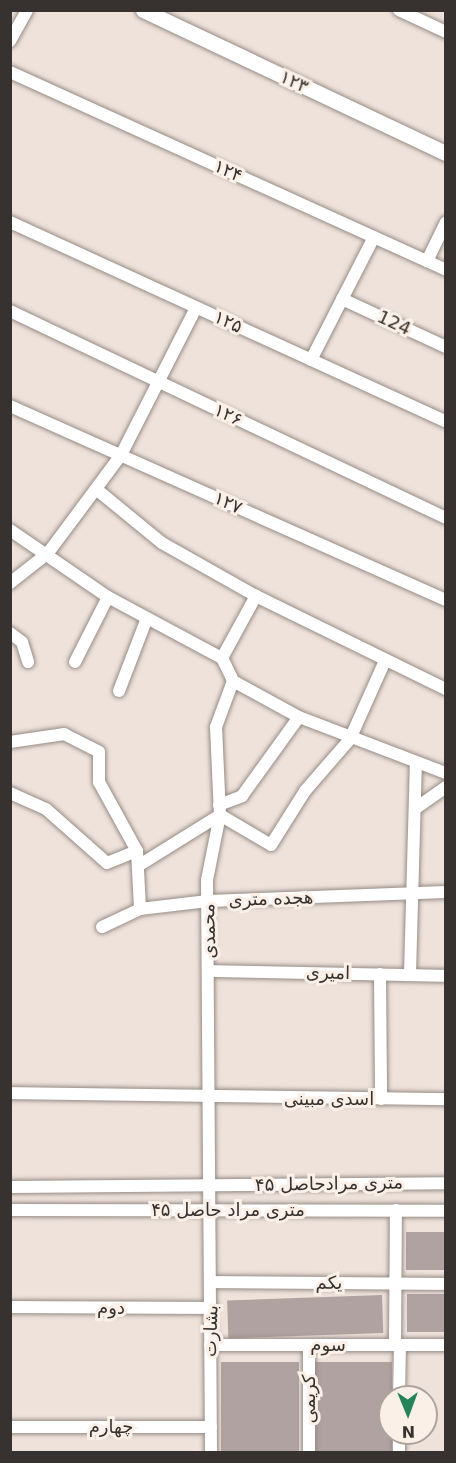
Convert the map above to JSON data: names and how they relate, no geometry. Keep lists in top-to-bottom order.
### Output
{
  "streets": {
    "main road": ["۱۲۳"],
    "street": [
      "۱۲۴",
      "۱۲۵",
      "124",
      "۱۲۶",
      "۱۲۷",
      "هجده متری",
      "محمدی",
      "امیری",
      "اسدی مبینی",
      "۴۵ متری مرادحاصل",
      "۴۵ متری مراد حاصل",
      "یکم",
      "دوم",
      "بشارت",
      "سوم",
      "کریمی",
      "چهارم"
    ]
  },
  "crossings": [
    ["هجده متری", "محمدی"],
    ["محمدی", "امیری"],
    ["محمدی", "اسدی مبینی"],
    ["محمدی", "۴۵ متری مرادحاصل"],
    ["محمدی", "۴۵ متری مراد حاصل"],
    ["محمدی", "بشارت"],
    ["۴۵ متری مرادحاصل", "۴۵ متری مراد حاصل"],
    ["۴۵ متری مرادحاصل", "بشارت"],
    ["۴۵ متری مراد حاصل", "بشارت"],
    ["یکم", "بشارت"],
    ["دوم", "بشارت"],
    ["بشارت", "سوم"],
    ["بشارت", "چهارم"],
    ["سوم", "کریمی"]
  ],
  "north": "bottom"
}
